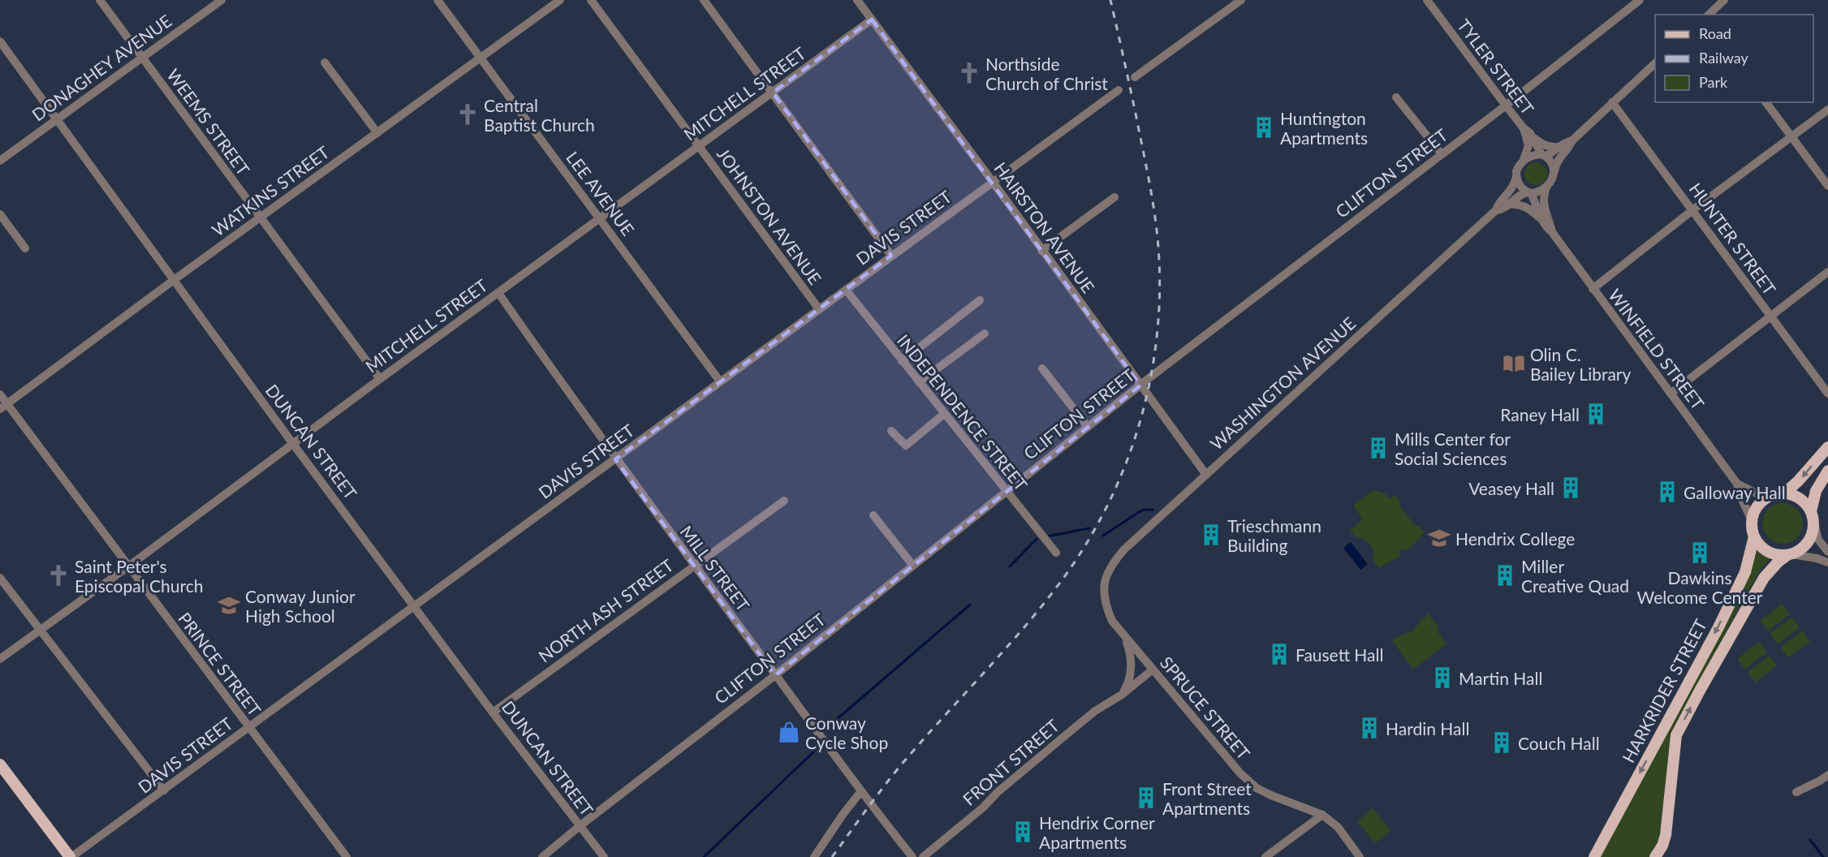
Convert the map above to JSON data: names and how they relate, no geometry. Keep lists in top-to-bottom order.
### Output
{
  "streets": {
    "main road": ["HARKRIDER STREET"],
    "street": [
      "TYLER STREET",
      "DONAGHEY AVENUE",
      "MITCHELL STREET",
      "WEEMS STREET",
      "CLIFTON STREET",
      "WATKINS STREET",
      "LEE AVENUE",
      "JOHNSTON AVENUE",
      "DAVIS STREET",
      "HAIRSTON AVENUE",
      "HUNTER STREET",
      "WINFIELD STREET",
      "WASHINGTON AVENUE",
      "INDEPENDENCE STREET",
      "DUNCAN STREET",
      "MILL STREET",
      "NORTH ASH STREET",
      "PRINCE STREET",
      "SPRUCE STREET",
      "FRONT STREET"
    ]
  },
  "crossings": [
    ["TYLER STREET", "CLIFTON STREET"],
    ["TYLER STREET", "WINFIELD STREET"],
    ["TYLER STREET", "WASHINGTON AVENUE"],
    ["DONAGHEY AVENUE", "WEEMS STREET"],
    ["DONAGHEY AVENUE", "DUNCAN STREET"],
    ["MITCHELL STREET", "WEEMS STREET"],
    ["MITCHELL STREET", "LEE AVENUE"],
    ["MITCHELL STREET", "JOHNSTON AVENUE"],
    ["MITCHELL STREET", "HAIRSTON AVENUE"],
    ["MITCHELL STREET", "DUNCAN STREET"],
    ["MITCHELL STREET", "MILL STREET"],
    ["MITCHELL STREET", "PRINCE STREET"],
    ["WEEMS STREET", "WATKINS STREET"],
    ["CLIFTON STREET", "HAIRSTON AVENUE"],
    ["CLIFTON STREET", "INDEPENDENCE STREET"],
    ["CLIFTON STREET", "DUNCAN STREET"],
    ["CLIFTON STREET", "MILL STREET"],
    ["WATKINS STREET", "LEE AVENUE"],
    ["WATKINS STREET", "DUNCAN STREET"],
    ["WATKINS STREET", "PRINCE STREET"],
    ["LEE AVENUE", "DAVIS STREET"],
    ["JOHNSTON AVENUE", "DAVIS STREET"],
    ["DAVIS STREET", "HAIRSTON AVENUE"],
    ["DAVIS STREET", "INDEPENDENCE STREET"],
    ["DAVIS STREET", "DUNCAN STREET"],
    ["DAVIS STREET", "MILL STREET"],
    ["DAVIS STREET", "PRINCE STREET"],
    ["HAIRSTON AVENUE", "WASHINGTON AVENUE"],
    ["WINFIELD STREET", "WASHINGTON AVENUE"],
    ["WINFIELD STREET", "HARKRIDER STREET"],
    ["WASHINGTON AVENUE", "SPRUCE STREET"],
    ["DUNCAN STREET", "NORTH ASH STREET"],
    ["MILL STREET", "NORTH ASH STREET"],
    ["SPRUCE STREET", "FRONT STREET"]
  ],
  "places": {
    "church": ["Northside Church of Christ", "Central Baptist Church", "Saint Peter's Episcopal Church"],
    "building": [
      "Huntington Apartments",
      "Raney Hall",
      "Mills Center for Social Sciences",
      "Veasey Hall",
      "Galloway Hall",
      "Trieschmann Building",
      "Dawkins Welcome Center",
      "Miller Creative Quad",
      "Fausett Hall",
      "Martin Hall",
      "Hardin Hall",
      "Couch Hall",
      "Front Street Apartments",
      "Hendrix Corner Apartments"
    ],
    "library": ["Olin C. Bailey Library"],
    "school or university": ["Hendrix College", "Conway Junior High School"],
    "shop": ["Conway Cycle Shop"]
  },
  "legend": ["Road", "Railway", "Park"]
}
